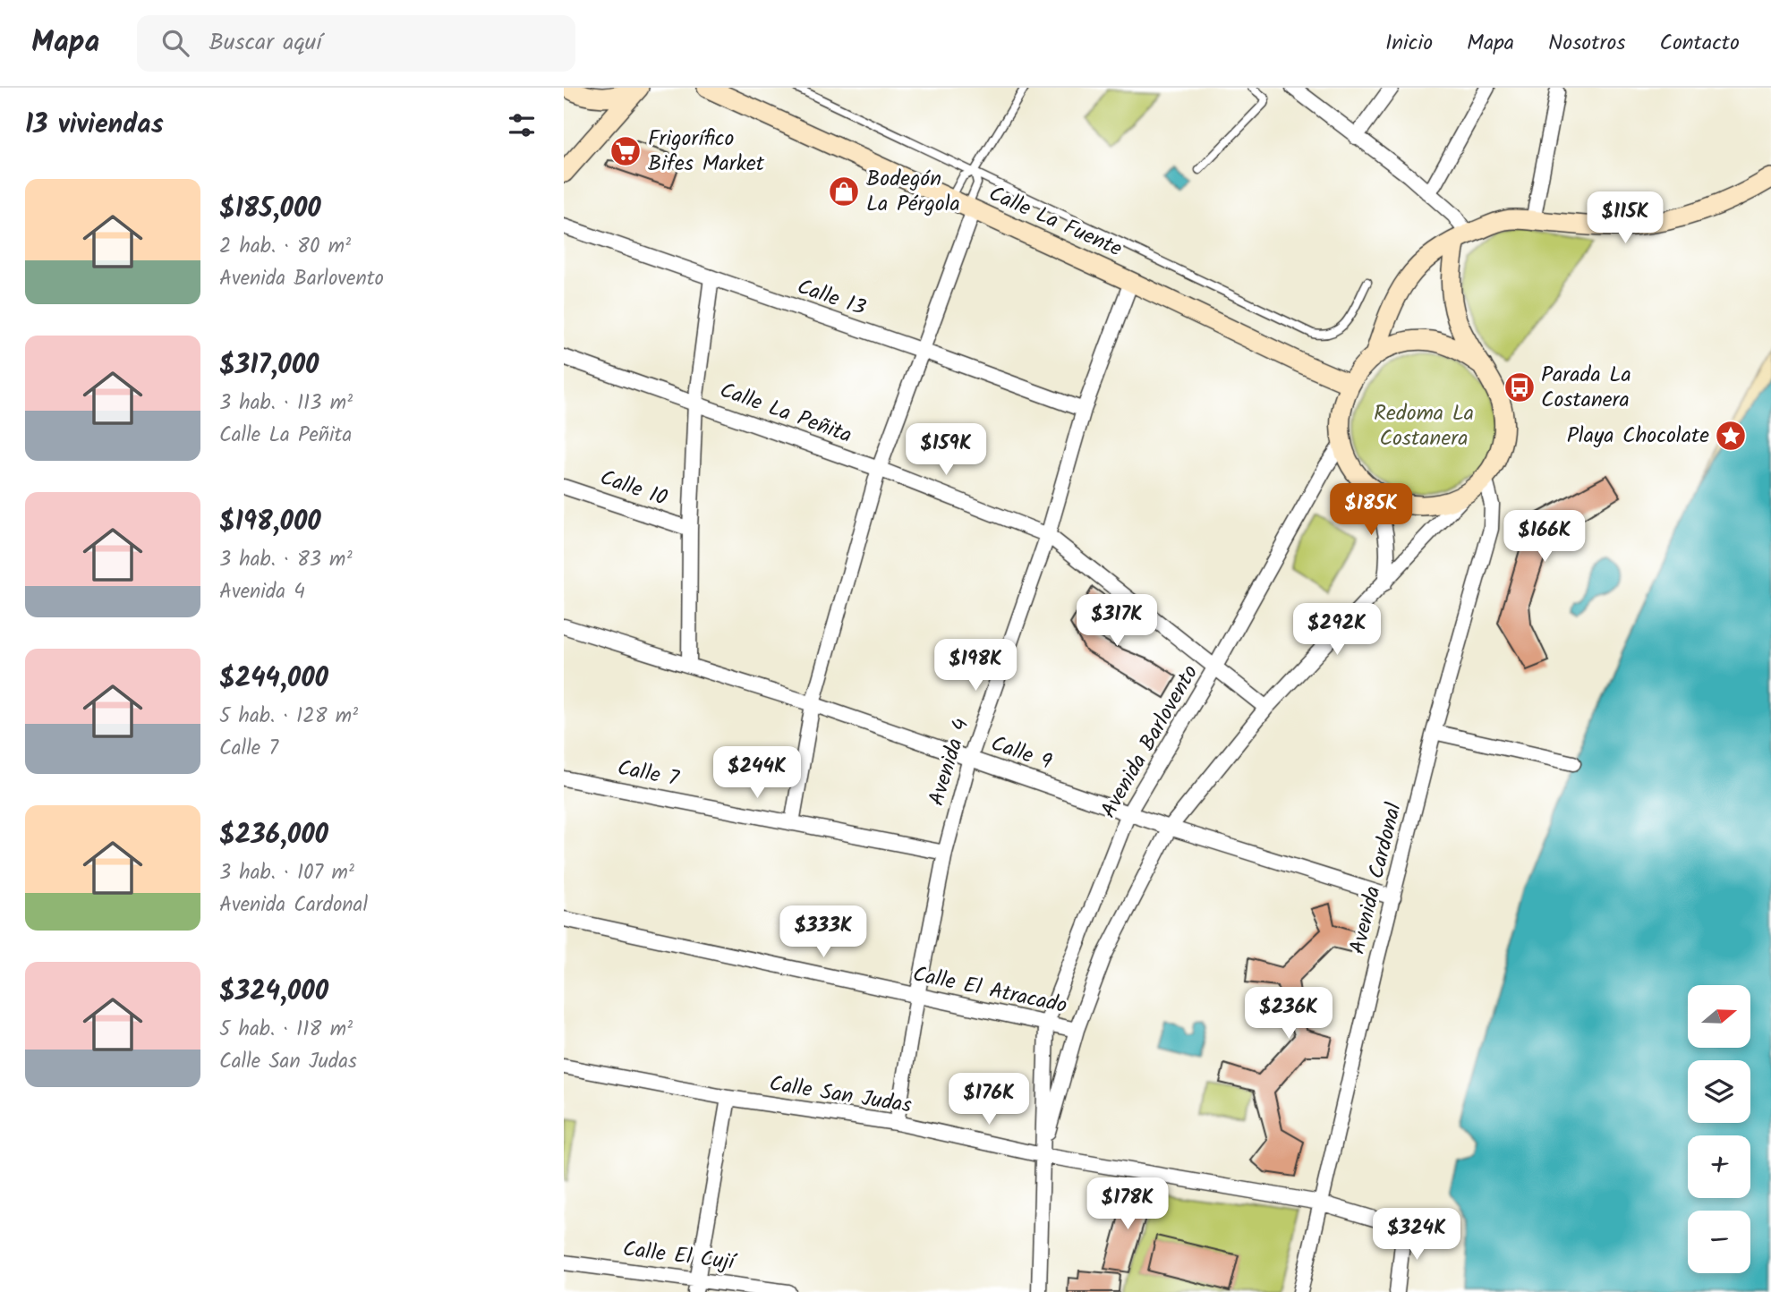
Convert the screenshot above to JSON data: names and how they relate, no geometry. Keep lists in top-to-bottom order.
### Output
{
  "streets": {
    "main road": ["Calle La Fuente"],
    "street": [
      "Calle 13",
      "Calle La Peñita",
      "Calle 10",
      "Avenida Barlovento",
      "Calle 9",
      "Avenida 4",
      "Calle 7",
      "Avenida Cardonal",
      "Calle El Atracado",
      "Calle San Judas",
      "Calle El Cují"
    ]
  },
  "crossings": [
    ["Calle La Fuente", "Avenida Barlovento"],
    ["Calle La Fuente", "Avenida 4"],
    ["Calle La Fuente", "Avenida Cardonal"],
    ["Calle 13", "Avenida 4"],
    ["Calle La Peñita", "Avenida Barlovento"],
    ["Calle La Peñita", "Avenida 4"],
    ["Avenida Barlovento", "Calle 9"],
    ["Avenida Barlovento", "Avenida Cardonal"],
    ["Avenida Barlovento", "Calle El Atracado"],
    ["Avenida Barlovento", "Calle San Judas"],
    ["Calle 9", "Avenida 4"],
    ["Calle 9", "Avenida Cardonal"],
    ["Avenida 4", "Calle 7"],
    ["Avenida 4", "Calle El Atracado"],
    ["Avenida 4", "Calle San Judas"],
    ["Avenida Cardonal", "Calle San Judas"]
  ],
  "parks": ["Redoma La Costanera"],
  "places": {
    "supermarket": ["Frigorífico Bifes Market"],
    "shop": ["Bodegón La Pérgola"],
    "bus stop": ["Parada La Costanera"],
    "place": ["Playa Chocolate"]
  },
  "north": "right",
  "page": {
    "header": "Mapa",
    "search": "Buscar aquí",
    "nav": [
      "Inicio",
      "Mapa",
      "Nosotros",
      "Contacto"
    ],
    "heading": "13 viviendas",
    "list": [
      {
        "name": "$185,000",
        "note": "2 hab. · 80 m² · Avenida Barlovento"
      },
      {
        "name": "$317,000",
        "note": "3 hab. · 113 m² · Calle La Peñita"
      },
      {
        "name": "$198,000",
        "note": "3 hab. · 83 m² · Avenida 4"
      },
      {
        "name": "$244,000",
        "note": "5 hab. · 128 m² · Calle 7"
      },
      {
        "name": "$236,000",
        "note": "3 hab. · 107 m² · Avenida Cardonal"
      },
      {
        "name": "$324,000",
        "note": "5 hab. · 118 m² · Calle San Judas"
      }
    ],
    "price": [
      "$115K",
      "$159K",
      "$185K",
      "$166K",
      "$317K",
      "$292K",
      "$198K",
      "$244K",
      "$333K",
      "$236K",
      "$176K",
      "$178K",
      "$324K"
    ],
    "map_buttons": ["+", "−"]
  }
}
